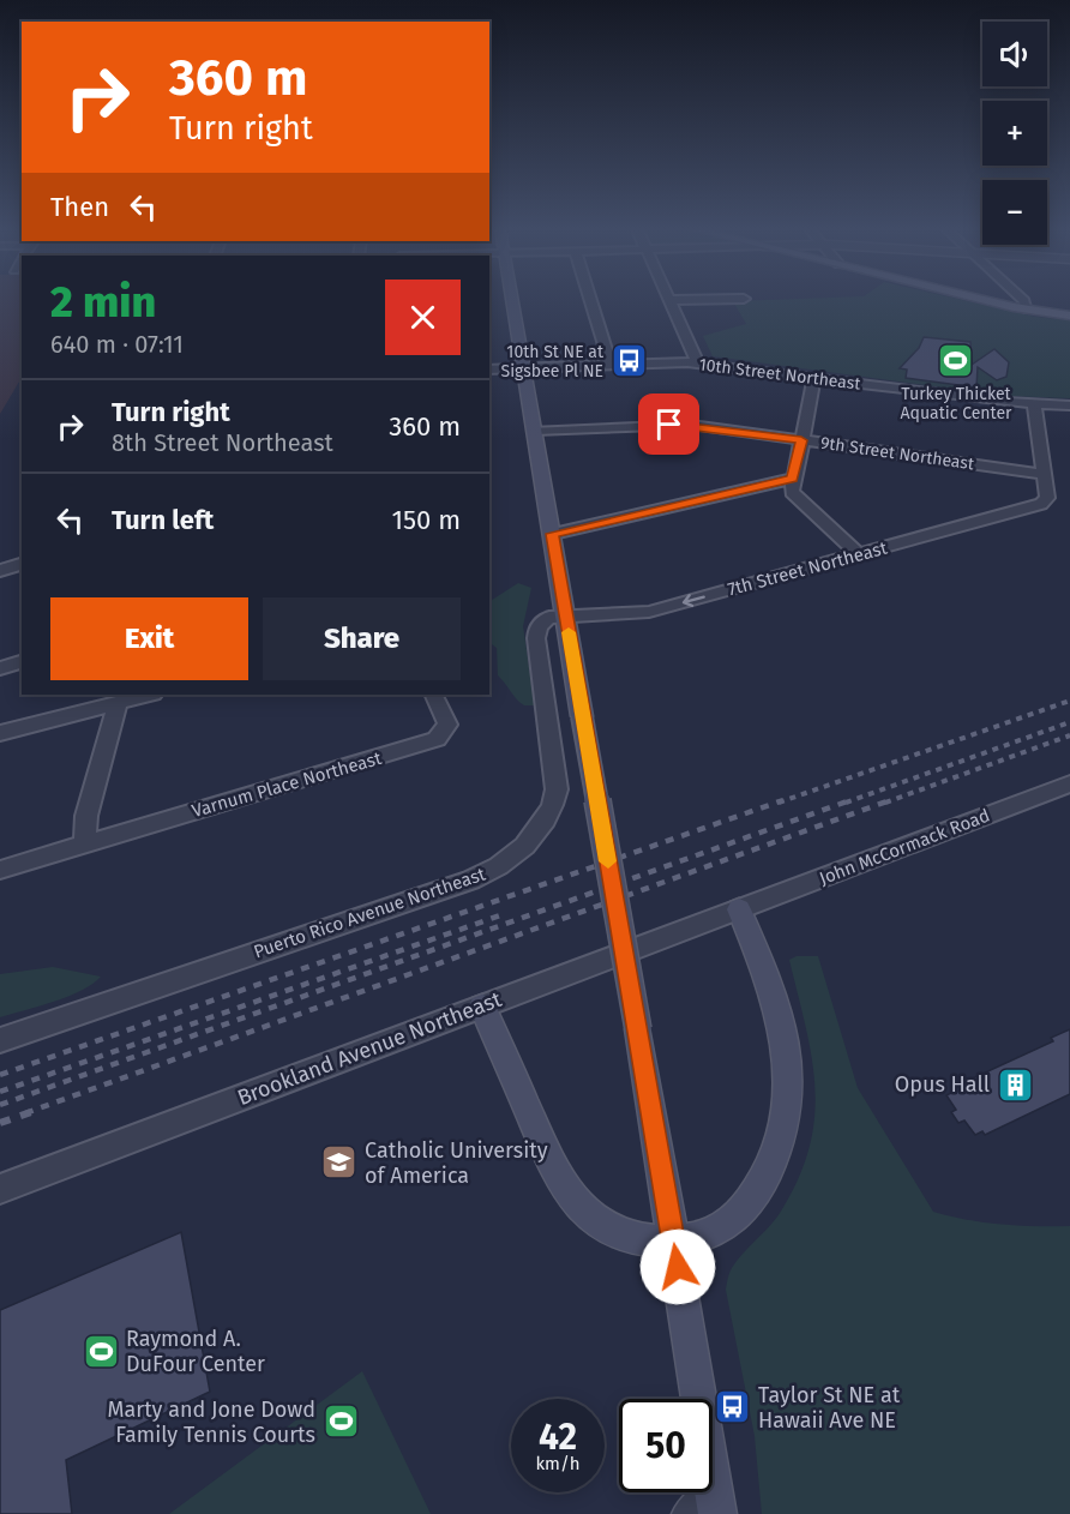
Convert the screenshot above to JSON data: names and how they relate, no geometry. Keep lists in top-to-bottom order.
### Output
{
  "streets": {
    "street": [
      "10th Street Northeast",
      "9th Street Northeast",
      "7th Street Northeast",
      "Varnum Place Northeast",
      "John McCormack Road",
      "Puerto Rico Avenue Northeast",
      "Brookland Avenue Northeast"
    ]
  },
  "crossings": [
    ["9th Street Northeast", "7th Street Northeast"],
    ["7th Street Northeast", "Puerto Rico Avenue Northeast"],
    ["John McCormack Road", "Brookland Avenue Northeast"]
  ],
  "places": {
    "bus stop": ["10th St NE at Sigsbee Pl NE", "Taylor St NE at Hawaii Ave NE"],
    "sports": ["Turkey Thicket Aquatic Center", "Raymond A. DuFour Center", "Marty and Jone Dowd Family Tennis Courts"],
    "building": ["Opus Hall"],
    "school or university": ["Catholic University of America"]
  },
  "page": {
    "map_buttons": ["+", "−"],
    "turn": ["360 m", "Turn right"],
    "then": "Then",
    "heading": ["2 min", "640 m · 07:11"],
    "list": [
      {
        "name": "Turn right",
        "note": "8th Street Northeast",
        "value": "360 m"
      },
      {
        "name": "Turn left",
        "value": "150 m"
      }
    ],
    "buttons": ["Exit", "Share"],
    "speed": "42 km/h",
    "limit": "50"
  }
}
